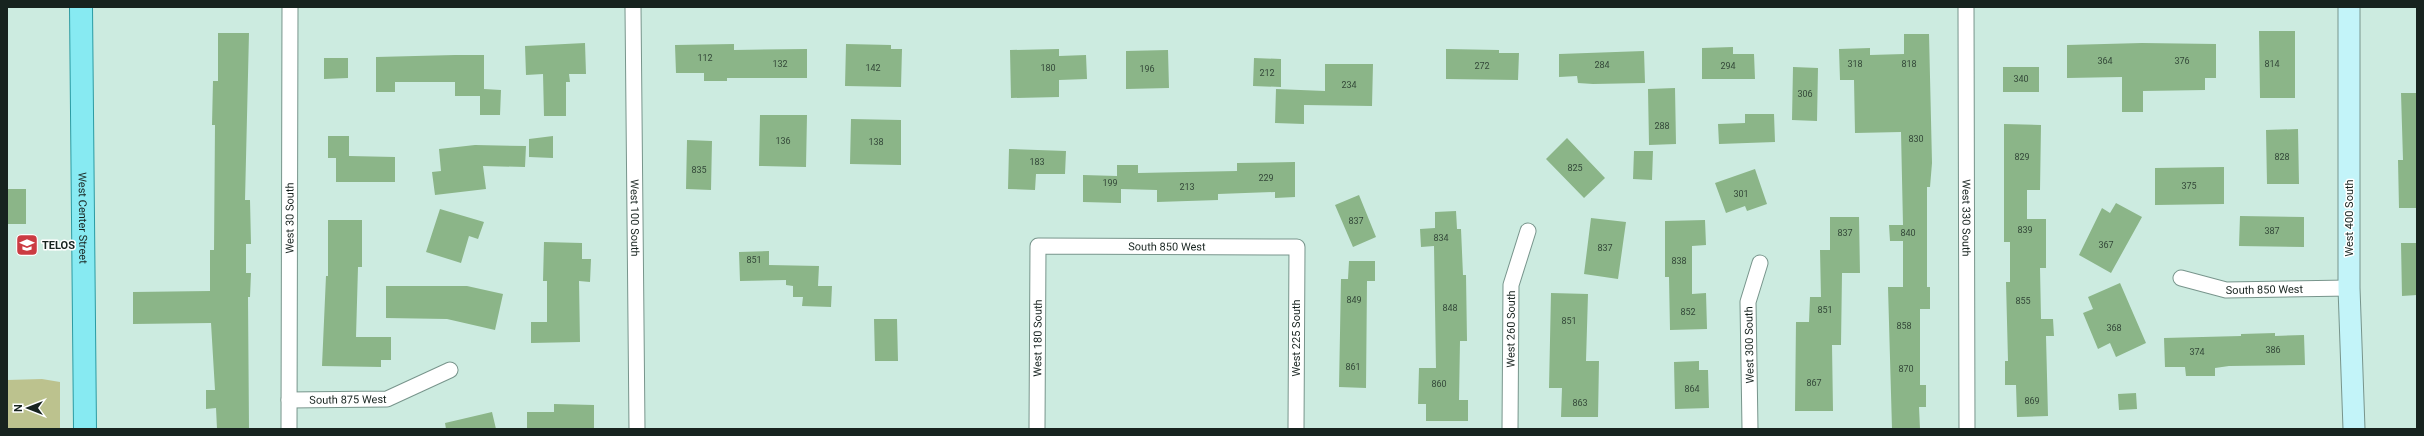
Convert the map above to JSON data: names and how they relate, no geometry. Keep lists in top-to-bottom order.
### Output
{
  "streets": {
    "main road": ["West Center Street"],
    "street": [
      "West 30 South",
      "West 100 South",
      "West 330 South",
      "West 400 South",
      "South 850 West",
      "West 260 South",
      "West 180 South",
      "West 225 South",
      "West 300 South",
      "South 875 West"
    ]
  },
  "crossings": [
    ["West 30 South", "South 875 West"],
    ["West 400 South", "South 850 West"],
    ["South 850 West", "West 180 South"],
    ["South 850 West", "West 225 South"]
  ],
  "places": {
    "school or university": ["TELOS"]
  },
  "house_numbers": [
    "112",
    "364",
    "376",
    "132",
    "318",
    "818",
    "814",
    "284",
    "272",
    "294",
    "142",
    "180",
    "196",
    "212",
    "340",
    "234",
    "306",
    "288",
    "830",
    "136",
    "138",
    "829",
    "828",
    "183",
    "825",
    "835",
    "229",
    "199",
    "375",
    "213",
    "301",
    "837",
    "839",
    "387",
    "837",
    "840",
    "834",
    "367",
    "837",
    "851",
    "838",
    "849",
    "855",
    "848",
    "851",
    "852",
    "851",
    "858",
    "368",
    "386",
    "374",
    "861",
    "870",
    "867",
    "860",
    "864",
    "869",
    "863"
  ],
  "north": "left"
}
